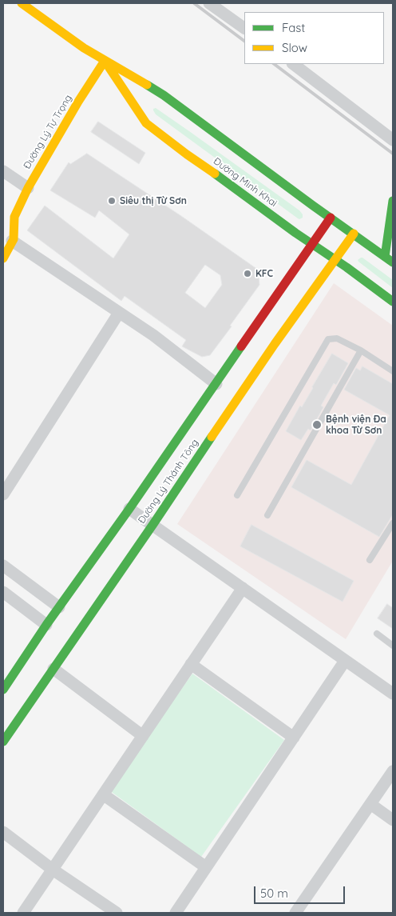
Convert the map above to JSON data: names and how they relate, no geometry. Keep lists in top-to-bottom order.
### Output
{
  "streets": {
    "main road": ["Đường Lý Tự Trọng", "Đường Minh Khai", "Đường Lý Thánh Tông"]
  },
  "crossings": [
    ["Đường Lý Tự Trọng", "Đường Minh Khai"],
    ["Đường Minh Khai", "Đường Lý Thánh Tông"]
  ],
  "places": ["Siêu thị Từ Sơn", "KFC", "Bệnh viện Đa khoa Từ Sơn"],
  "legend": ["Fast", "Slow"],
  "scale_bar": "50 m"
}
